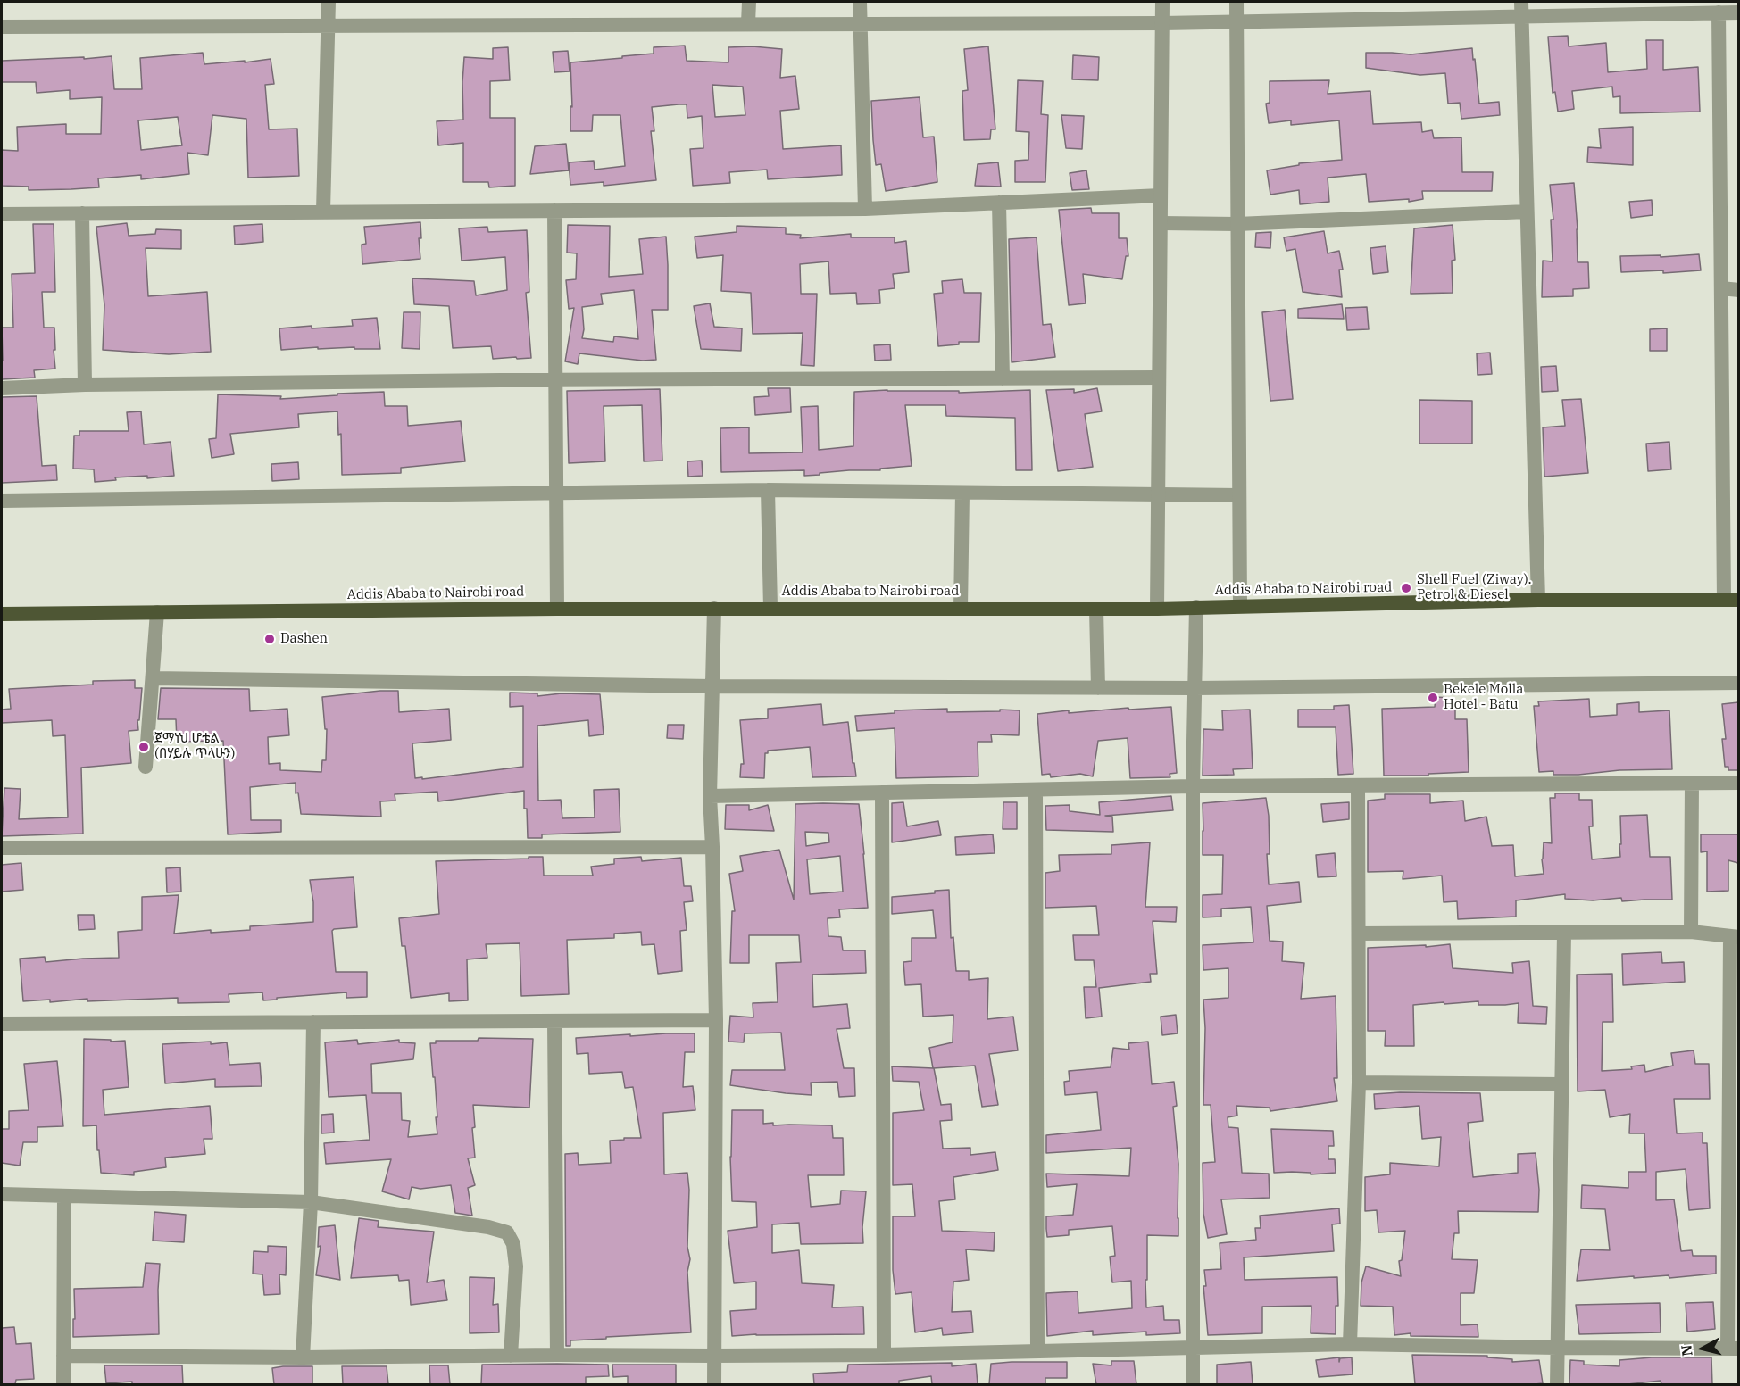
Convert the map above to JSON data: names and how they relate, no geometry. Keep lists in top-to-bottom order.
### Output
{
  "streets": {
    "highway": ["Addis Ababa to Nairobi road"]
  },
  "places": [
    "Shell Fuel (Ziway). Petrol & Diesel",
    "Dashen",
    "Bekele Molla Hotel - Batu",
    "ጀማነህ ሆቴል (በሃይሉ ጥላሁን)"
  ],
  "north": "left"
}
